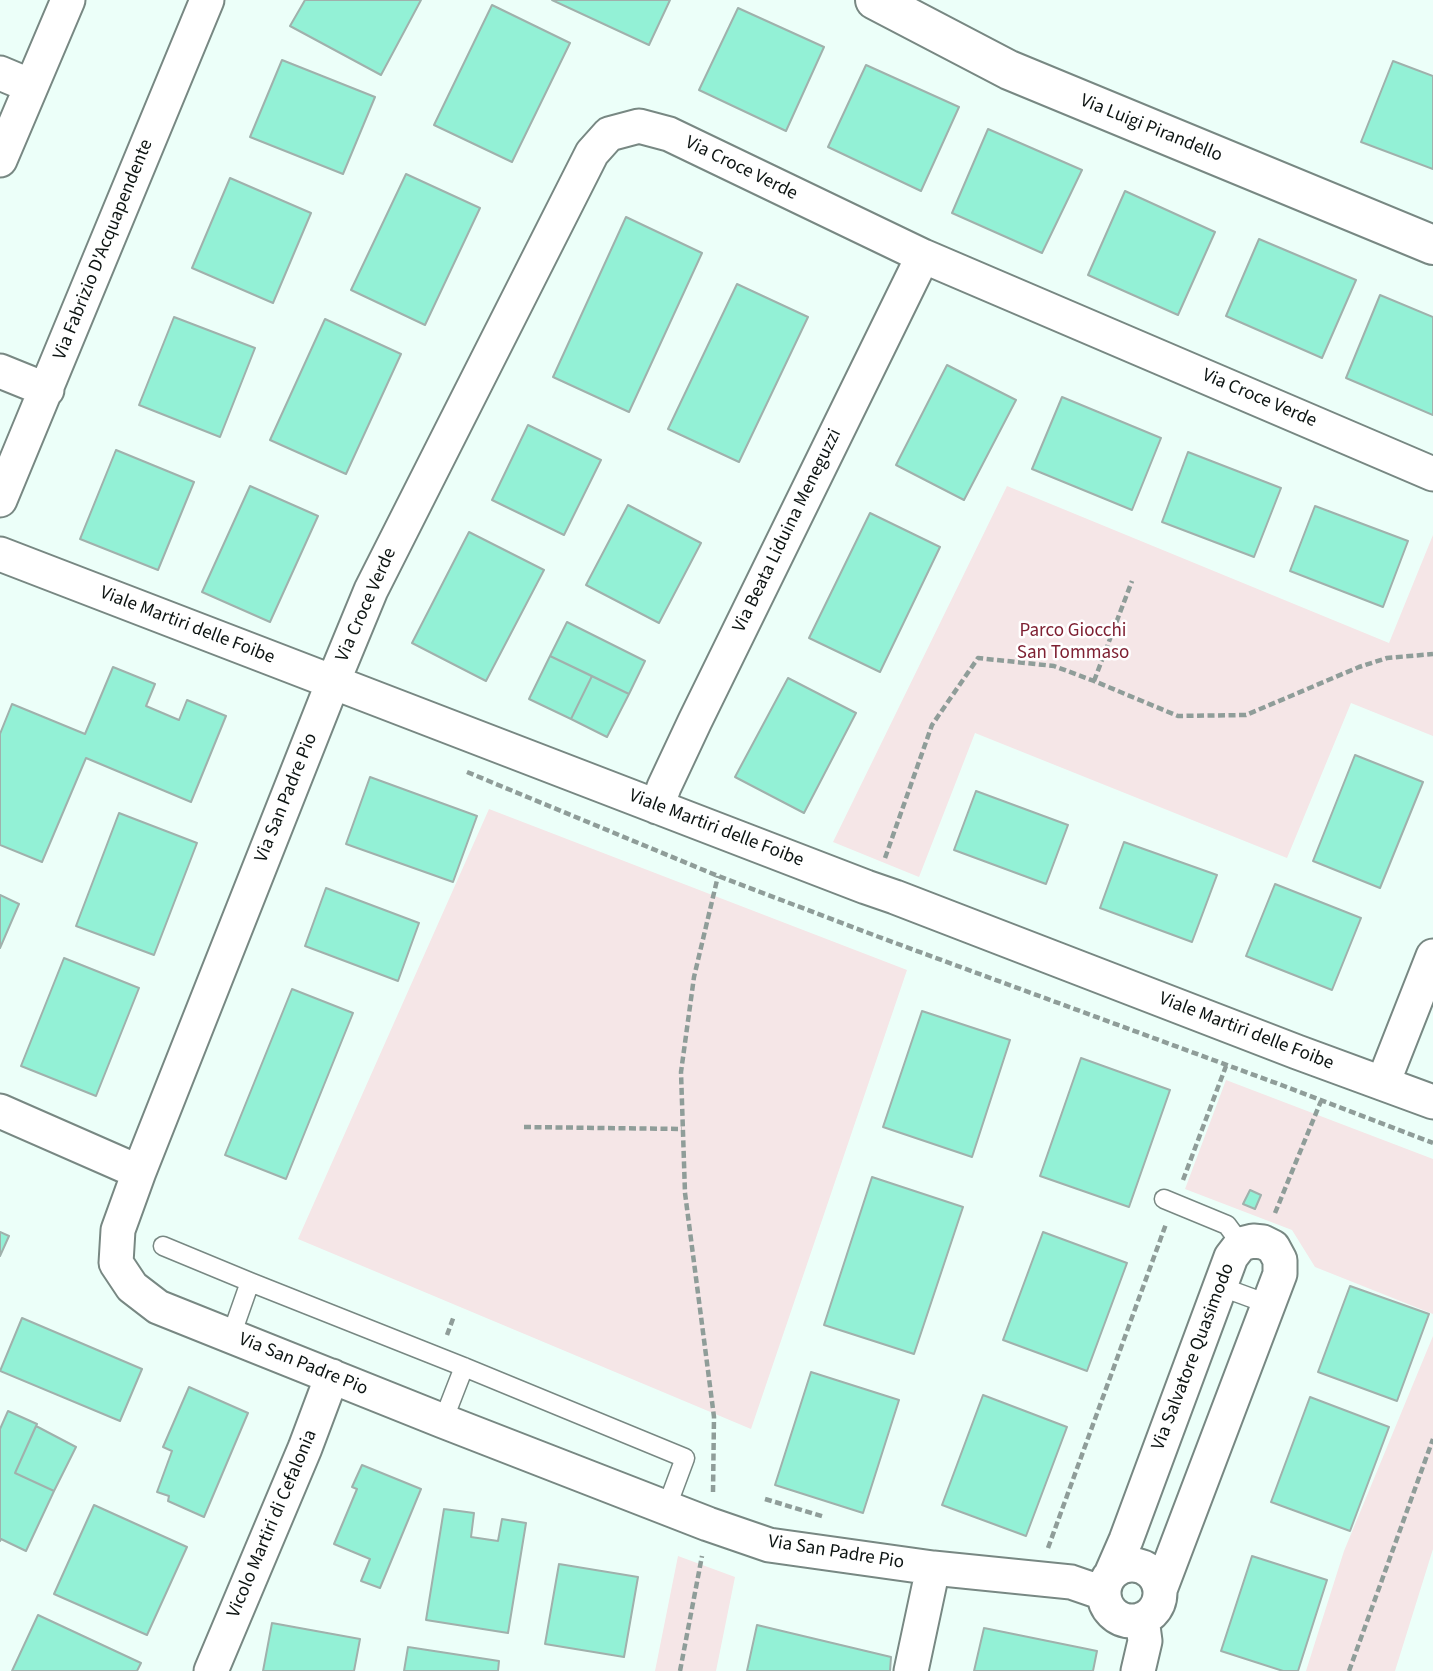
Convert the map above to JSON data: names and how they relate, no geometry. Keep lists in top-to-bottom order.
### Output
{
  "streets": {
    "street": [
      "Via Luigi Pirandello",
      "Via Croce Verde",
      "Via Fabrizio D'Acquapendente",
      "Via Beata Liduina Meneguzzi",
      "Viale Martiri delle Foibe",
      "Via San Padre Pio",
      "Via Salvatore Quasimodo",
      "Vicolo Martiri di Cefalonia"
    ]
  },
  "crossings": [
    ["Via Croce Verde", "Via Beata Liduina Meneguzzi"],
    ["Via Croce Verde", "Viale Martiri delle Foibe"],
    ["Via Croce Verde", "Via San Padre Pio"],
    ["Via Beata Liduina Meneguzzi", "Viale Martiri delle Foibe"],
    ["Viale Martiri delle Foibe", "Via San Padre Pio"],
    ["Via San Padre Pio", "Via Salvatore Quasimodo"],
    ["Via San Padre Pio", "Vicolo Martiri di Cefalonia"]
  ],
  "parks": ["Parco Giocchi San Tommaso"]
}
